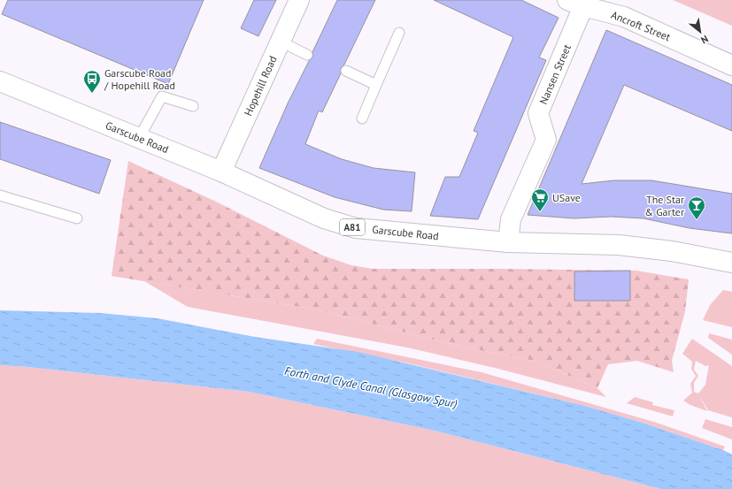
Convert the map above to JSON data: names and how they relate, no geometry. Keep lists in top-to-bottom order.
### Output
{
  "streets": {
    "main road": [
      "Ancroft Street",
      "Nansen Street",
      "Hopehill Road",
      "Garscube Road",
      "A81"
    ]
  },
  "crossings": [
    ["Ancroft Street", "Nansen Street"],
    ["Nansen Street", "Garscube Road"],
    ["Hopehill Road", "Garscube Road"]
  ],
  "water": ["Forth and Clyde Canal (Glasgow Spur)"],
  "places": {
    "bus stop": ["Garscube Road / Hopehill Road"],
    "supermarket": ["USave"],
    "bar": ["The Star & Garter"]
  },
  "north": "bottom right"
}
